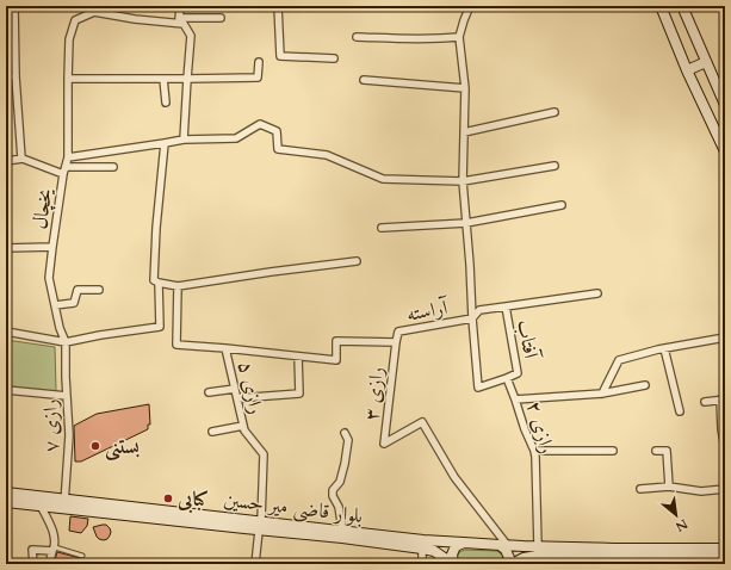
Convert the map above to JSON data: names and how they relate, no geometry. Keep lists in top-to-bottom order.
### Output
{
  "streets": {
    "main road": ["بلوار قاضی میر حسین"],
    "street": [
      "یخچال",
      "آراسته",
      "آفتاب",
      "رازی ۵",
      "رازی ۳",
      "رازی ۷",
      "رازی ۲"
    ]
  },
  "crossings": [
    ["یخچال", "رازی ۷"],
    ["آراسته", "آفتاب"],
    ["آراسته", "رازی ۳"],
    ["آفتاب", "رازی ۲"],
    ["رازی ۵", "رازی ۳"],
    ["رازی ۵", "بلوار قاضی میر حسین"],
    ["رازی ۳", "بلوار قاضی میر حسین"],
    ["رازی ۷", "بلوار قاضی میر حسین"]
  ],
  "places": ["بستنی", "کبابی"],
  "north": "bottom right"
}
